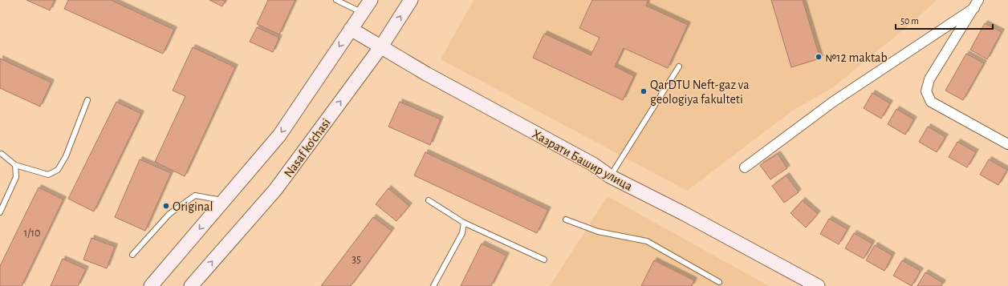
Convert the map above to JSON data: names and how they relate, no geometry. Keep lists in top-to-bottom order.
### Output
{
  "streets": {
    "main road": ["Nasaf ko‘chasi", "Хазрати Башир улица"]
  },
  "crossings": [
    ["Nasaf ko‘chasi", "Хазрати Башир улица"]
  ],
  "places": ["№12 maktab", "QarDTU Neft-gaz va geologiya fakulteti", "Original"],
  "house_numbers": ["1/10", "35"],
  "scale_bar": "50 m"
}
